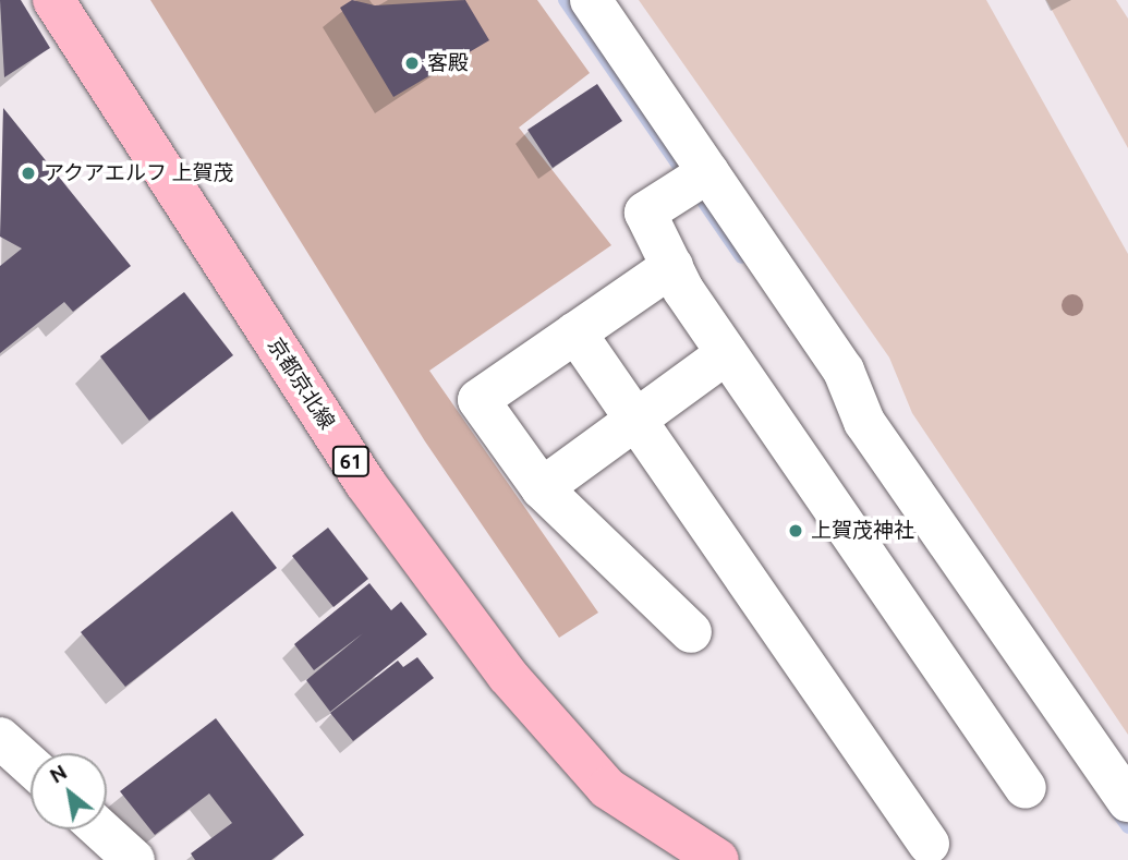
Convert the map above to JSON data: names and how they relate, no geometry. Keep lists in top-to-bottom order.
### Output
{
  "streets": {
    "main road": ["京都京北線", "61"]
  },
  "places": ["客殿", "アクアエルフ 上賀茂", "上賀茂神社"],
  "north": "top left"
}
